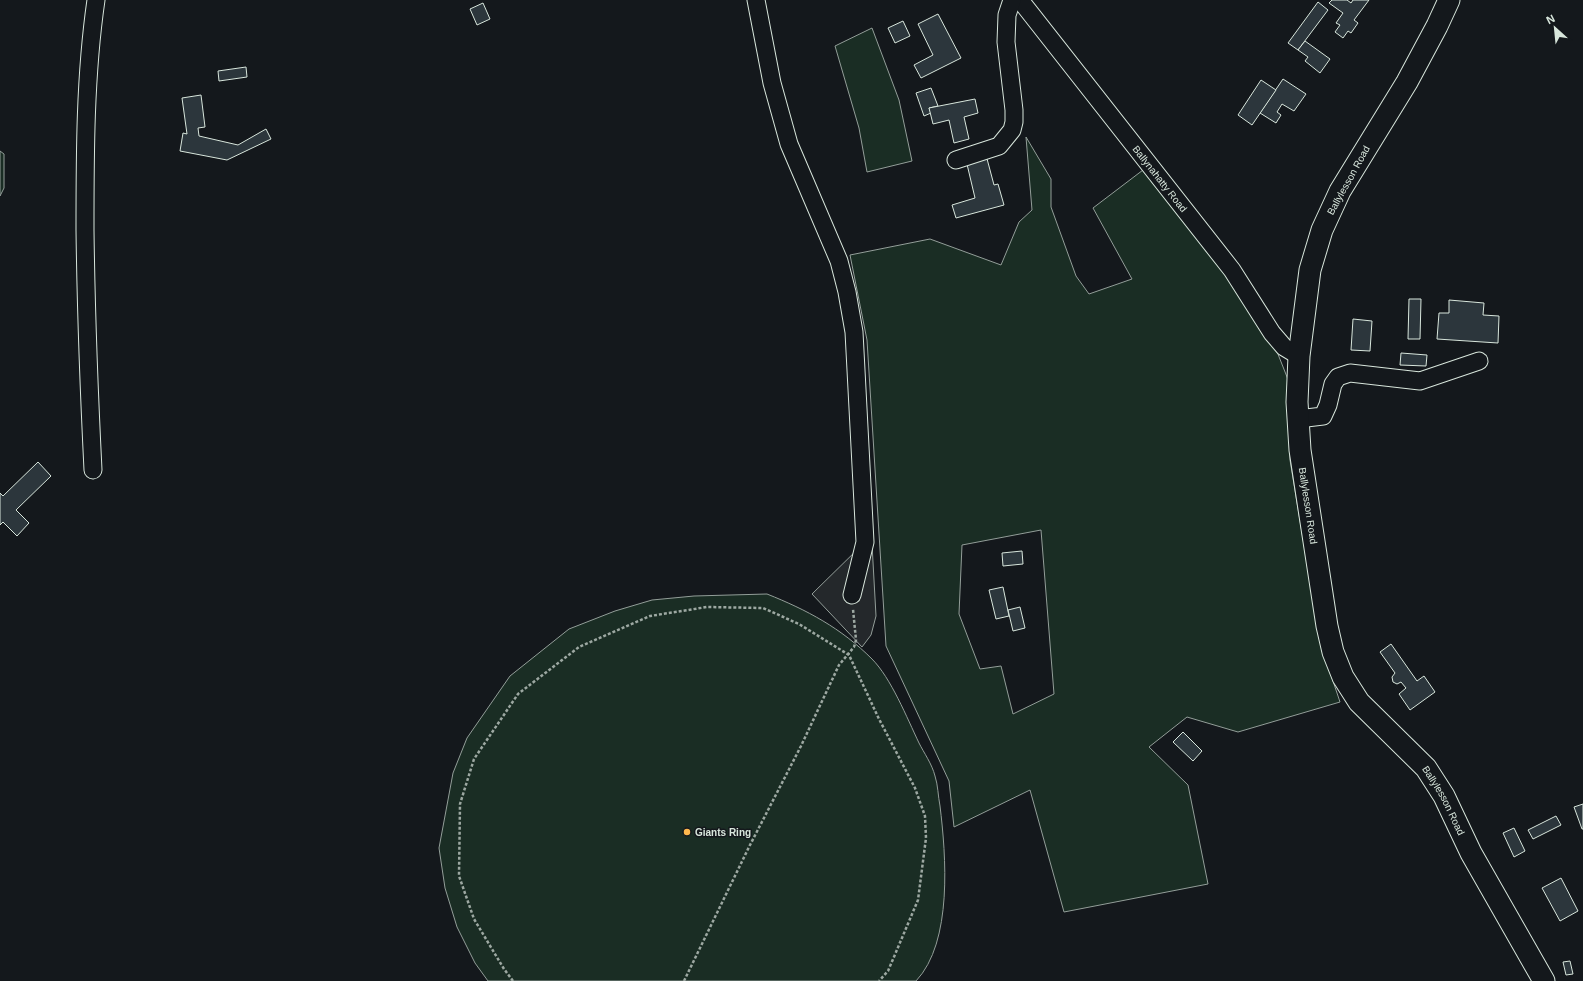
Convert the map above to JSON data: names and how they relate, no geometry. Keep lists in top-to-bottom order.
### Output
{
  "streets": {
    "main road": ["Ballylesson Road"],
    "street": ["Ballynahatty Road"]
  },
  "crossings": [
    ["Ballynahatty Road", "Ballylesson Road"]
  ],
  "places": ["Giants Ring"],
  "north": "top left"
}
